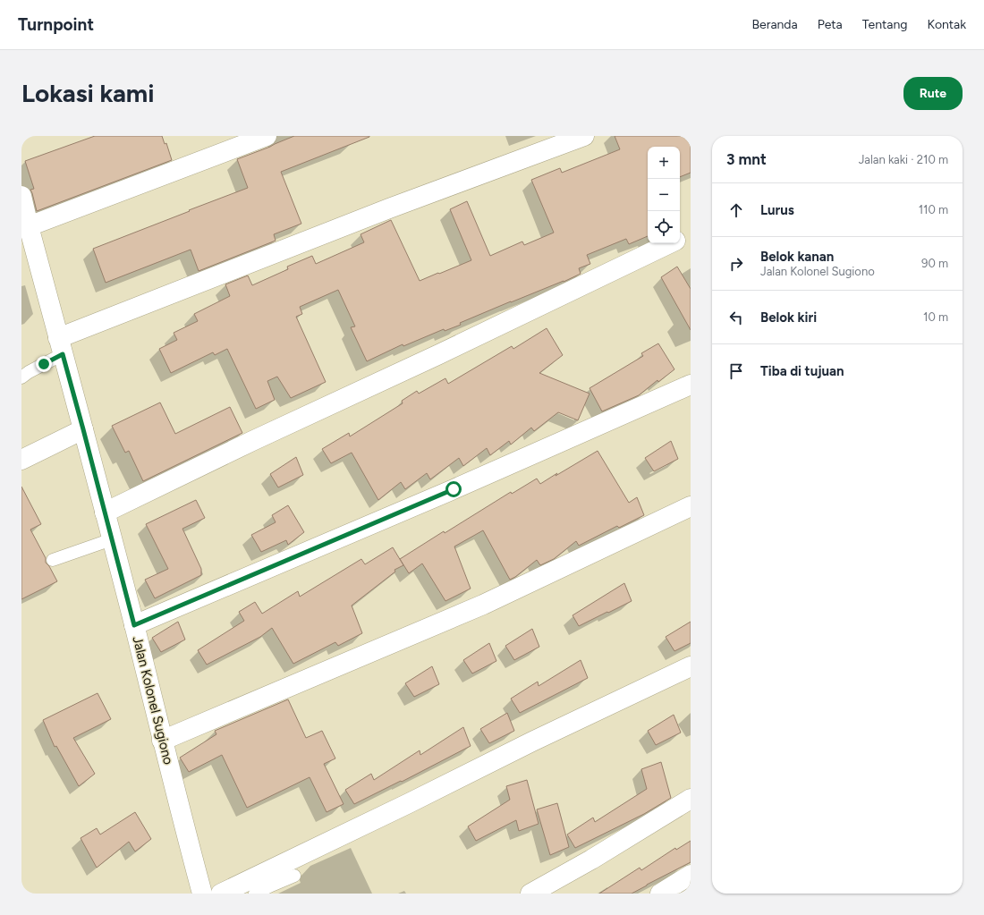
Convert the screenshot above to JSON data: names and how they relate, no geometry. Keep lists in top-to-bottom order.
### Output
{
  "streets": {
    "street": ["Jalan Kolonel Sugiono"]
  },
  "page": {
    "header": "Turnpoint",
    "nav": [
      "Beranda",
      "Peta",
      "Tentang",
      "Kontak"
    ],
    "buttons": "Rute",
    "title": "Lokasi kami",
    "heading": ["3 mnt", "Jalan kaki · 210 m"],
    "map_buttons": ["+", "−"],
    "list": [
      ["Lurus", "110 m"],
      ["Belok kanan", "Jalan Kolonel Sugiono", "90 m"],
      ["Belok kiri", "10 m"],
      "Tiba di tujuan"
    ]
  }
}
